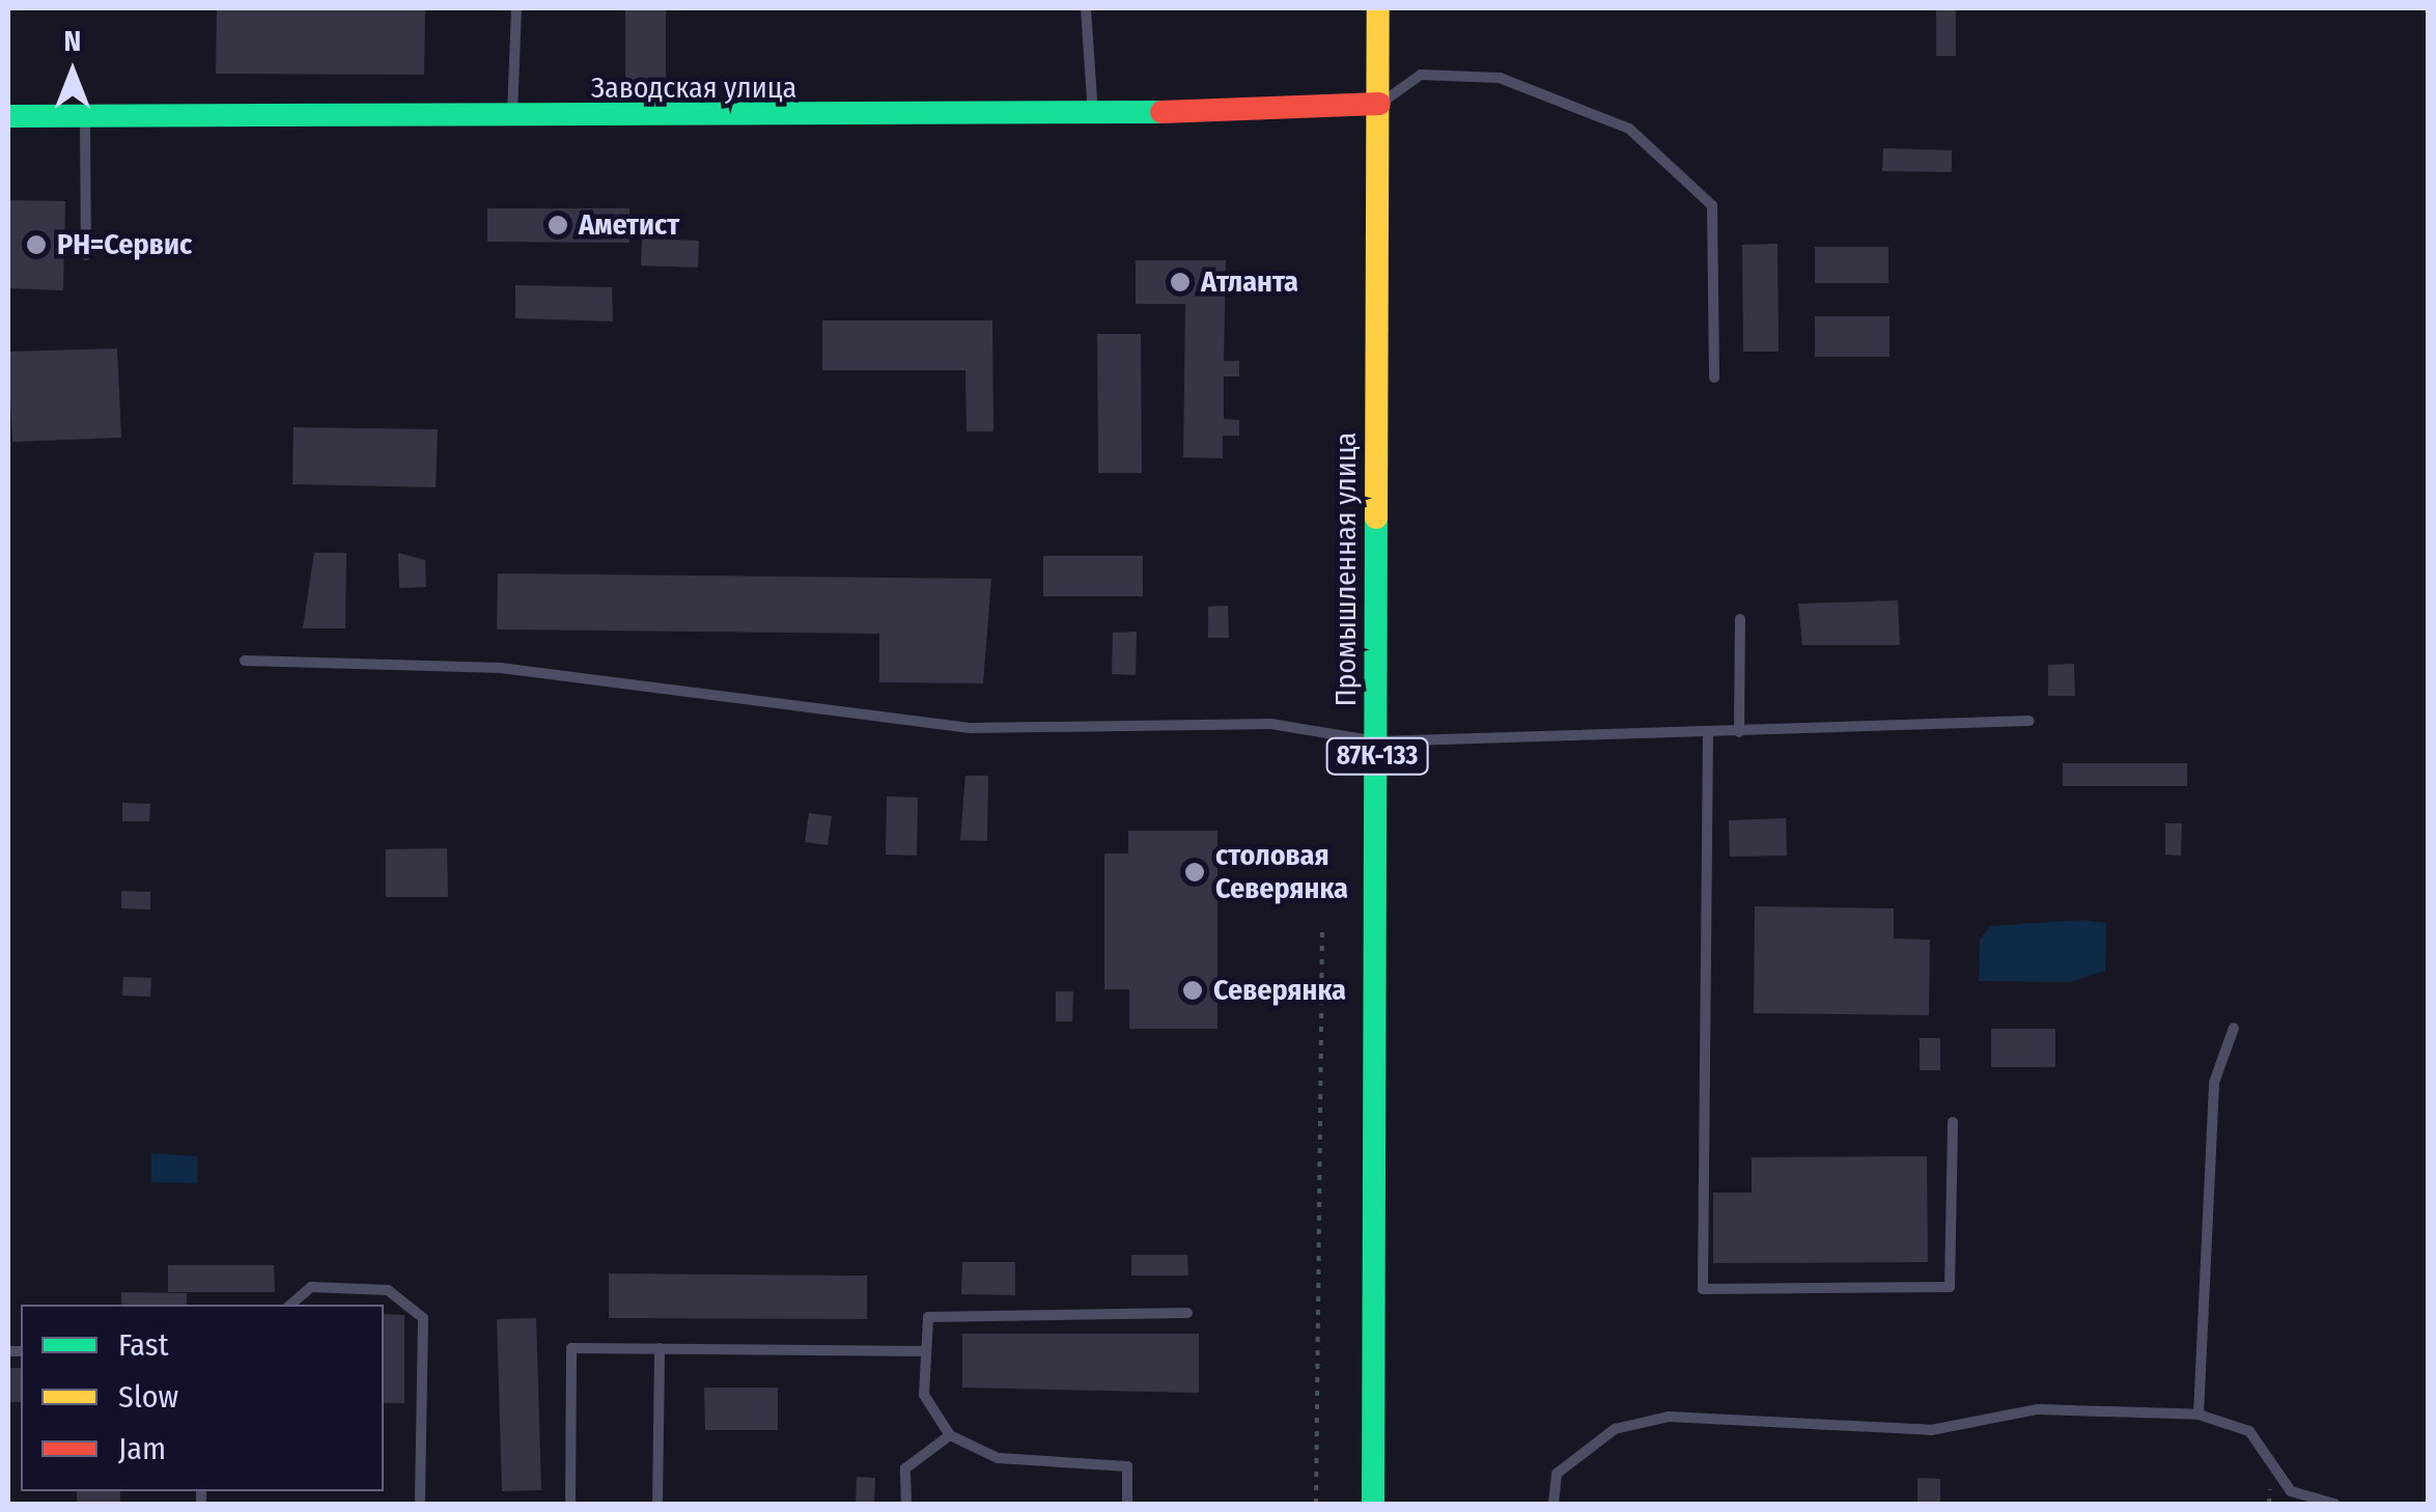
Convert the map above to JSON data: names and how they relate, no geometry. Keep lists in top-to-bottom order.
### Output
{
  "streets": {
    "main road": ["Заводская улица", "Промышленная улица", "87К-133"]
  },
  "crossings": [
    ["Заводская улица", "Промышленная улица"]
  ],
  "places": [
    "Аметист",
    "РН=Сервис",
    "Атланта",
    "столовая Северянка",
    "Северянка"
  ],
  "legend": ["Fast", "Slow", "Jam"],
  "north": "top"
}
